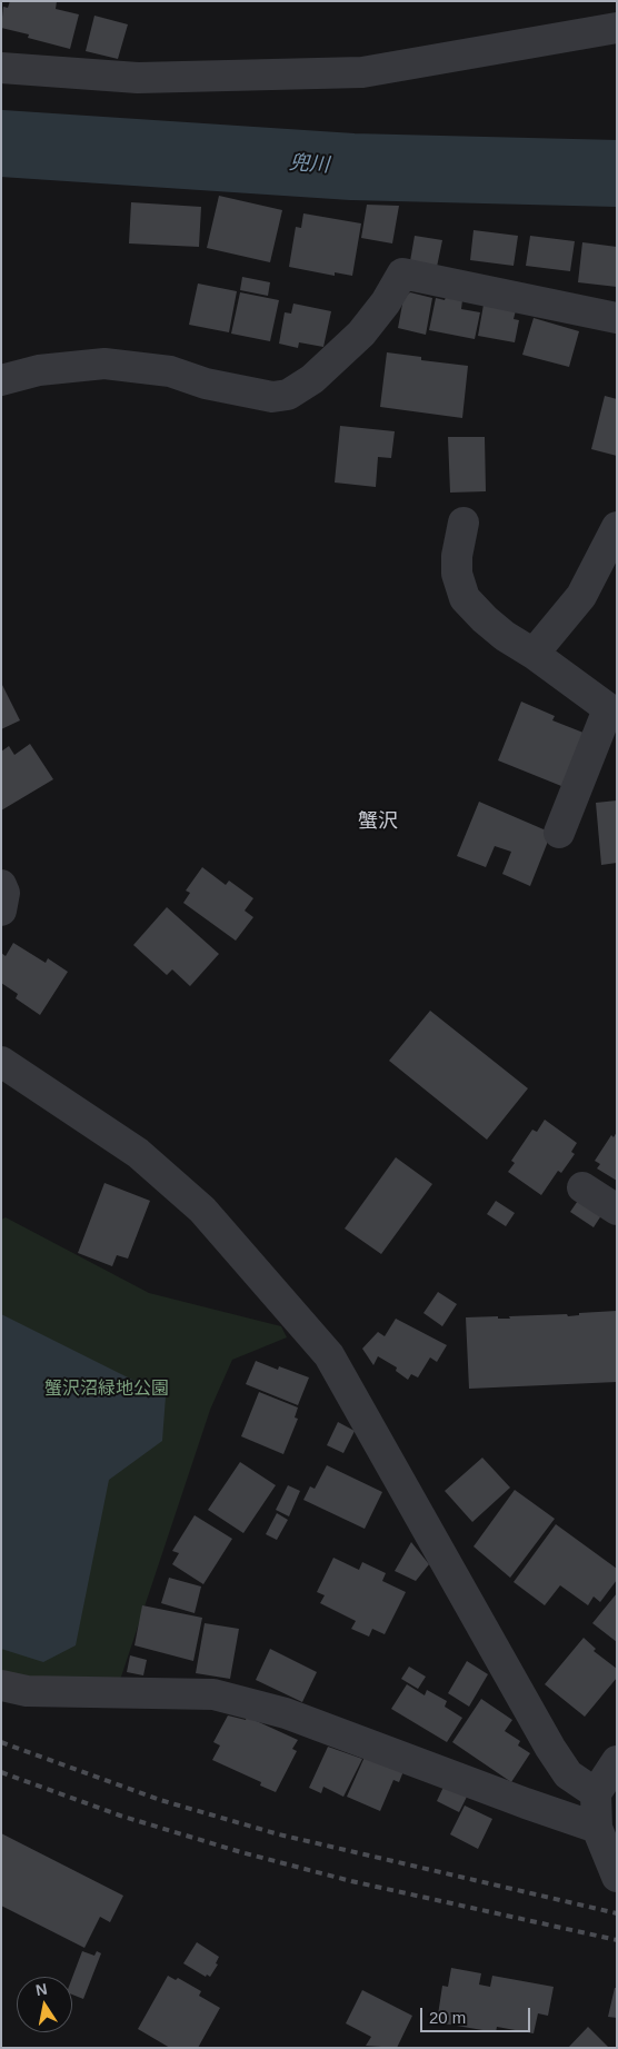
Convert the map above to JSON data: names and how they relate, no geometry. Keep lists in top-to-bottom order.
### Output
{
  "districts": ["蟹沢"],
  "water": ["兜川"],
  "parks": ["蟹沢沼緑地公園"],
  "scale_bar": "20 m",
  "north": "top"
}
